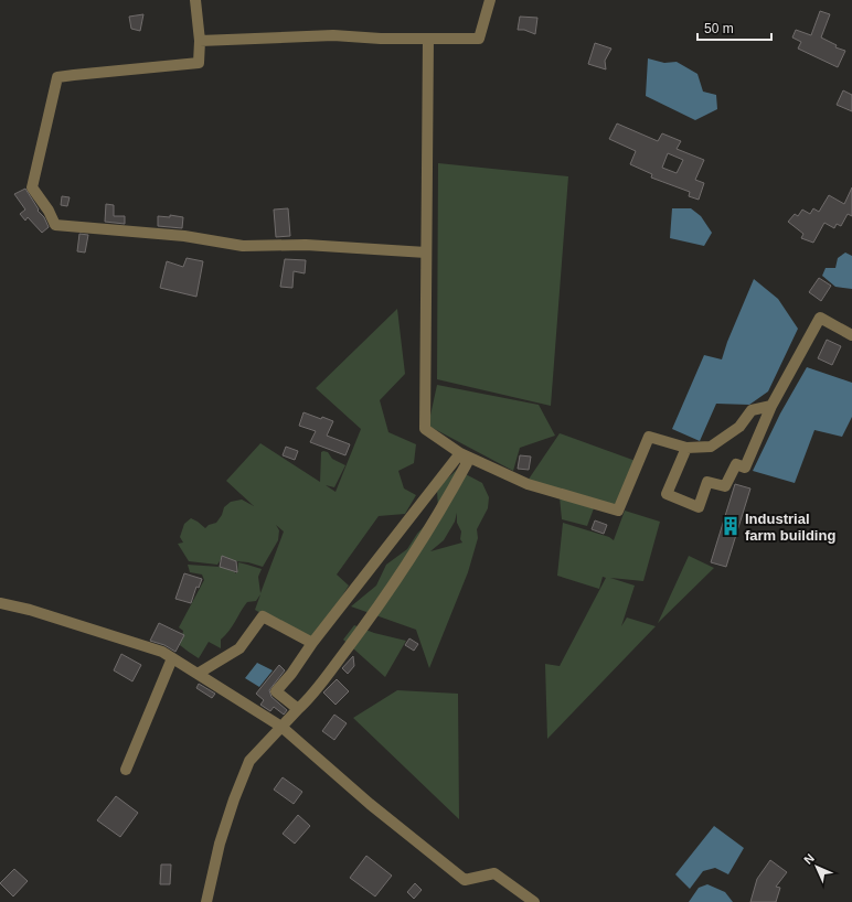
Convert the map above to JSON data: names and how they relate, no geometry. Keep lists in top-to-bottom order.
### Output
{
  "places": {
    "building": ["Industrial farm building"]
  },
  "scale_bar": "50 m",
  "north": "top left"
}
